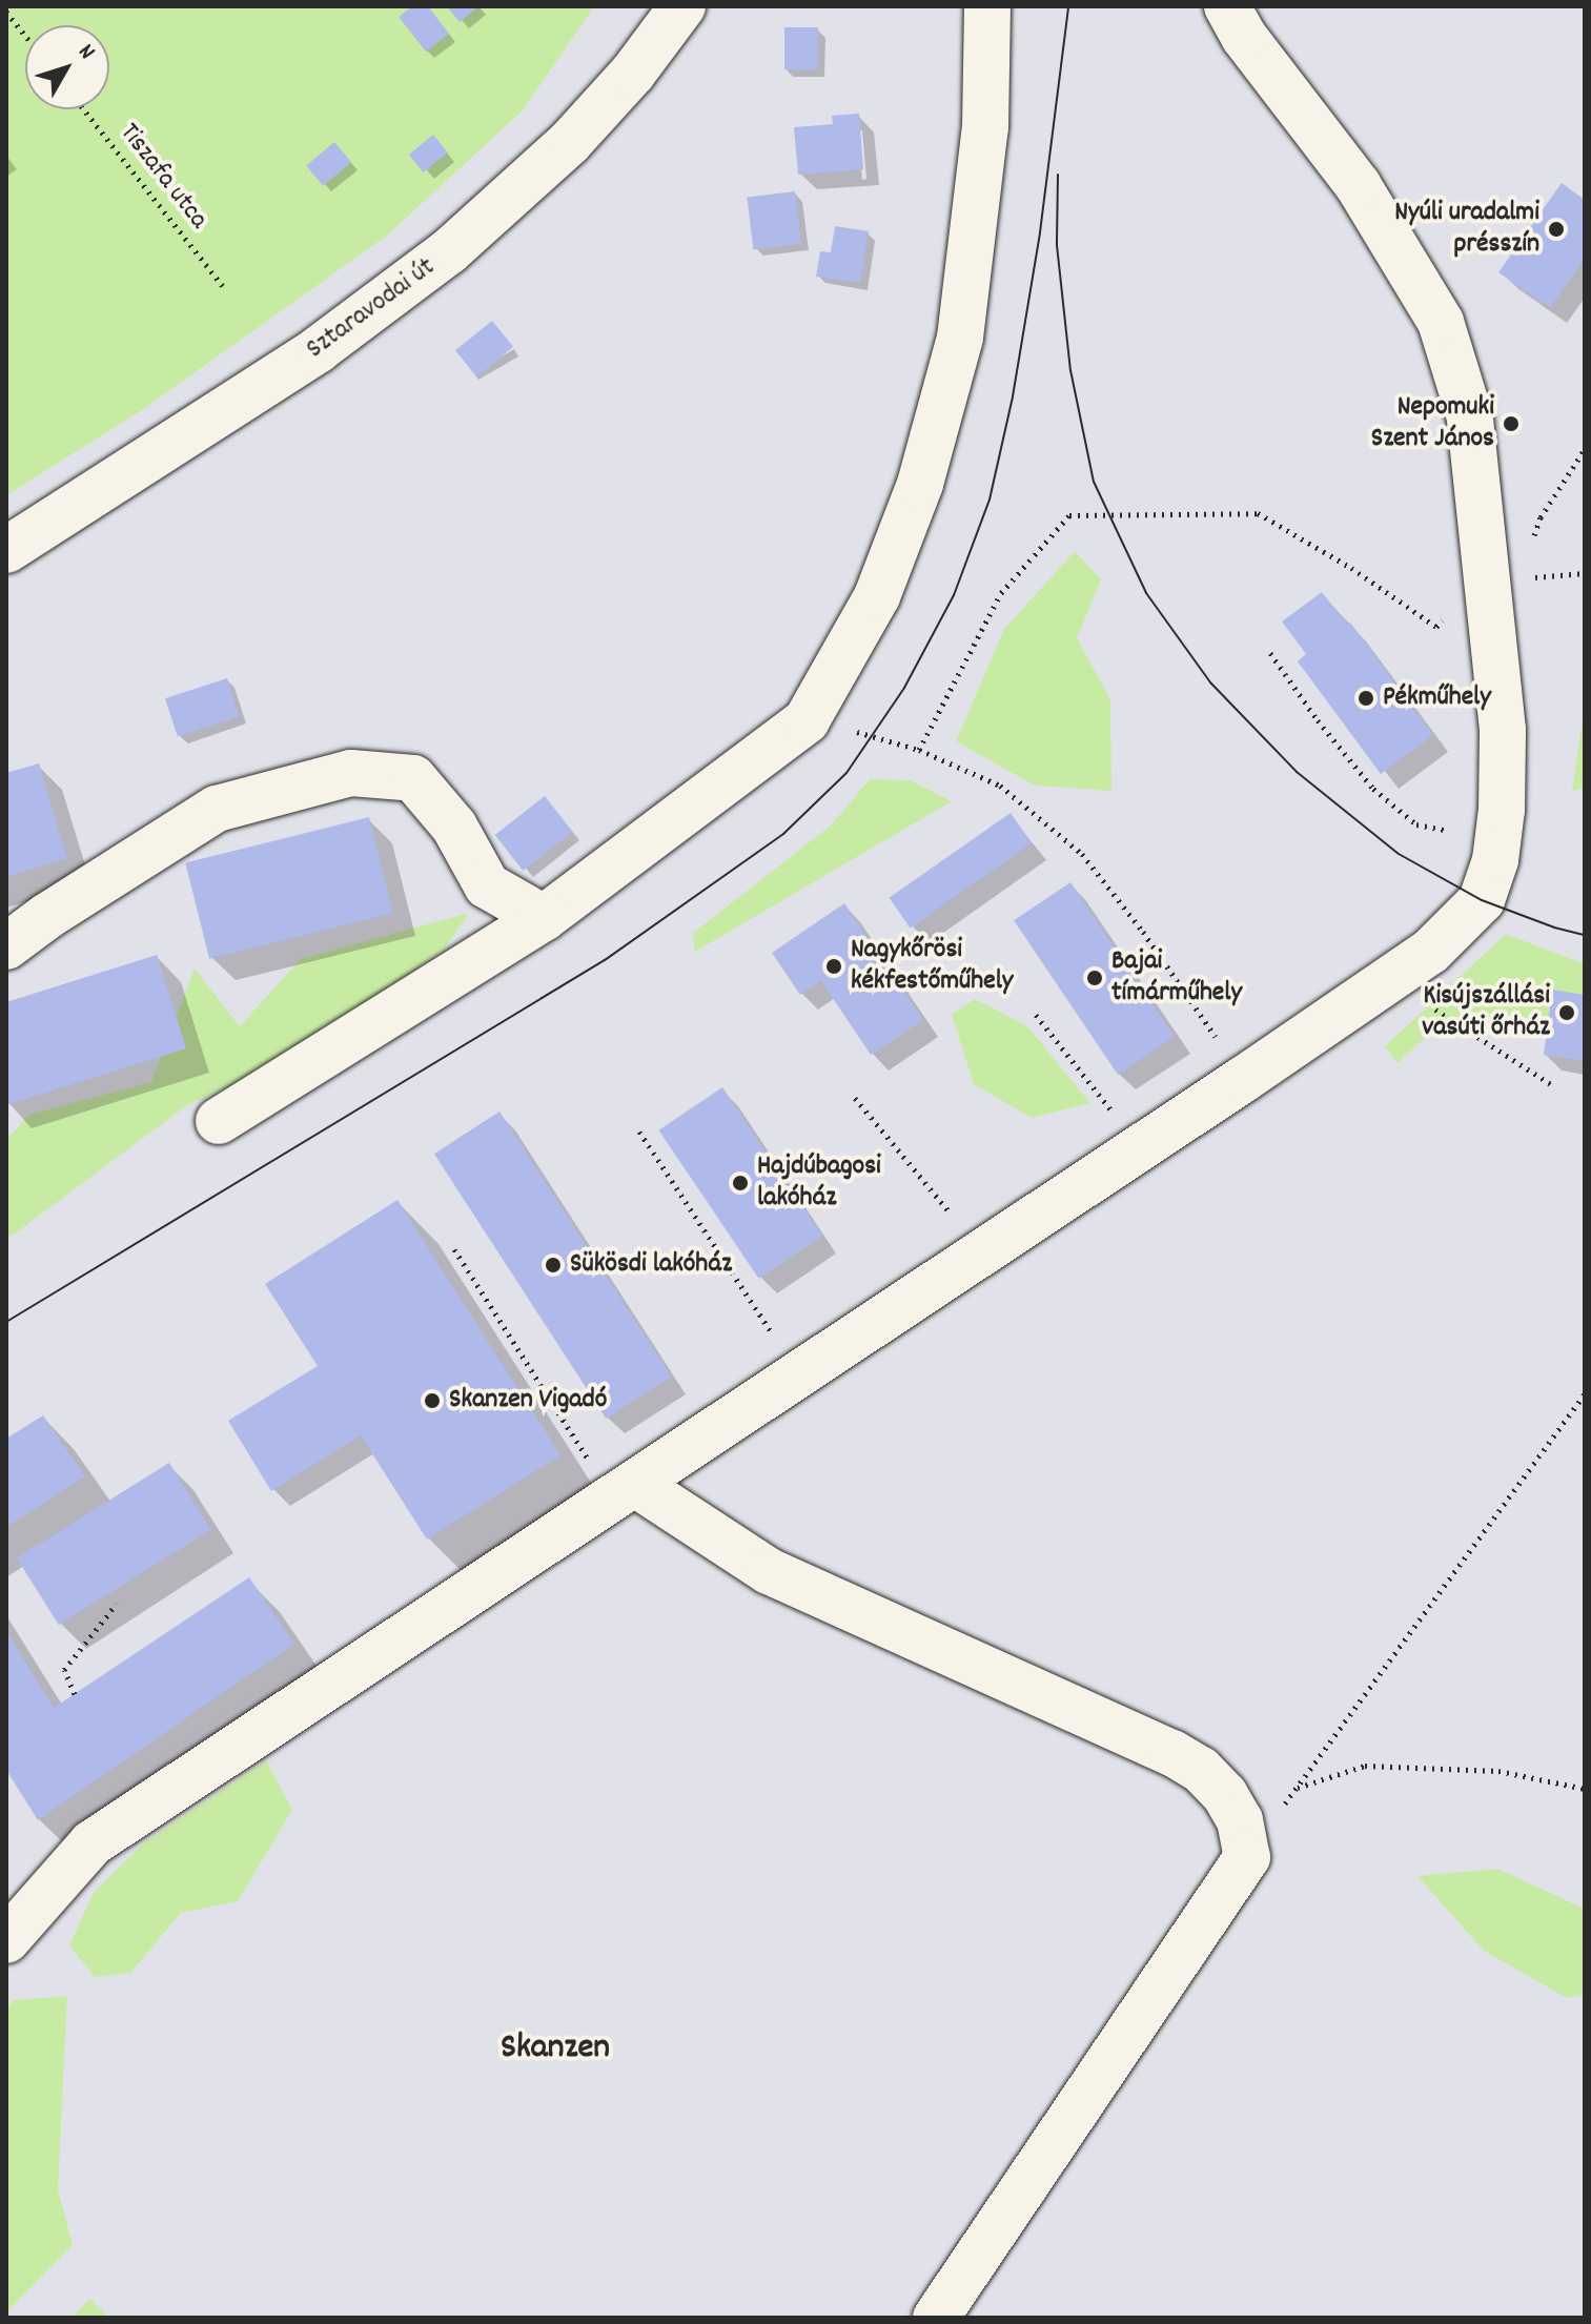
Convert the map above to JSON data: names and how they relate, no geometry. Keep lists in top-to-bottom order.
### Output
{
  "streets": {
    "street": ["Sztaravodai út"],
    "path": ["Tiszafa utca"]
  },
  "districts": ["Skanzen"],
  "places": [
    "Nyúli uradalmi présszín",
    "Nepomuki Szent János",
    "Pékműhely",
    "Nagykőrösi kékfestőműhely",
    "Bajai tímárműhely",
    "Kisújszállási vasúti őrház",
    "Hajdúbagosi lakóház",
    "Sükösdi lakóház",
    "Skanzen Vigadó"
  ],
  "north": "top right"
}
